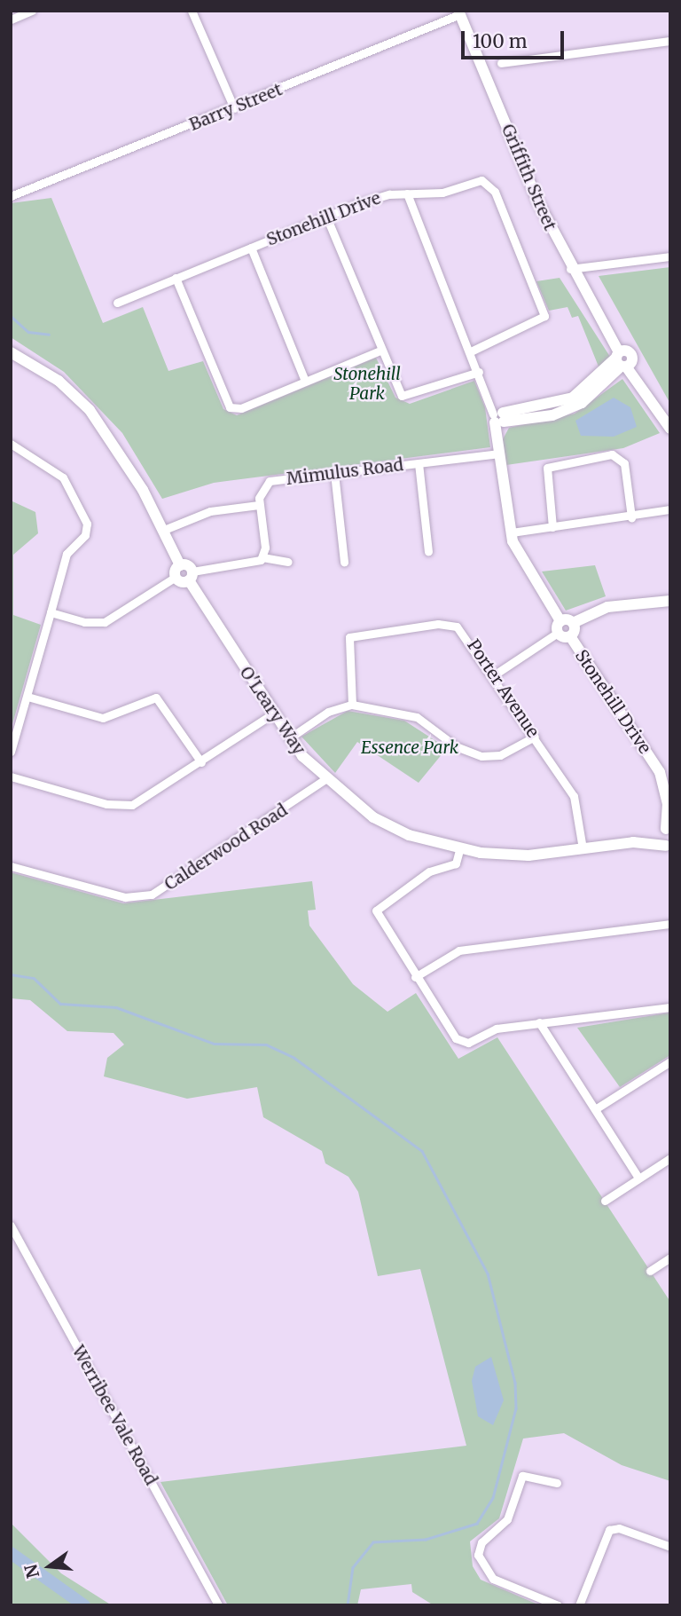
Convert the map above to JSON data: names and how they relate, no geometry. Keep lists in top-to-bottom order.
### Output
{
  "streets": {
    "street": [
      "Barry Street",
      "Griffith Street",
      "Stonehill Drive",
      "Mimulus Road",
      "Porter Avenue",
      "O'Leary Way",
      "Calderwood Road",
      "Werribee Vale Road"
    ]
  },
  "crossings": [
    ["Barry Street", "Griffith Street"],
    ["Porter Avenue", "O'Leary Way"],
    ["O'Leary Way", "Calderwood Road"]
  ],
  "parks": ["Stonehill Park", "Essence Park"],
  "scale_bar": "100 m",
  "north": "left"
}
